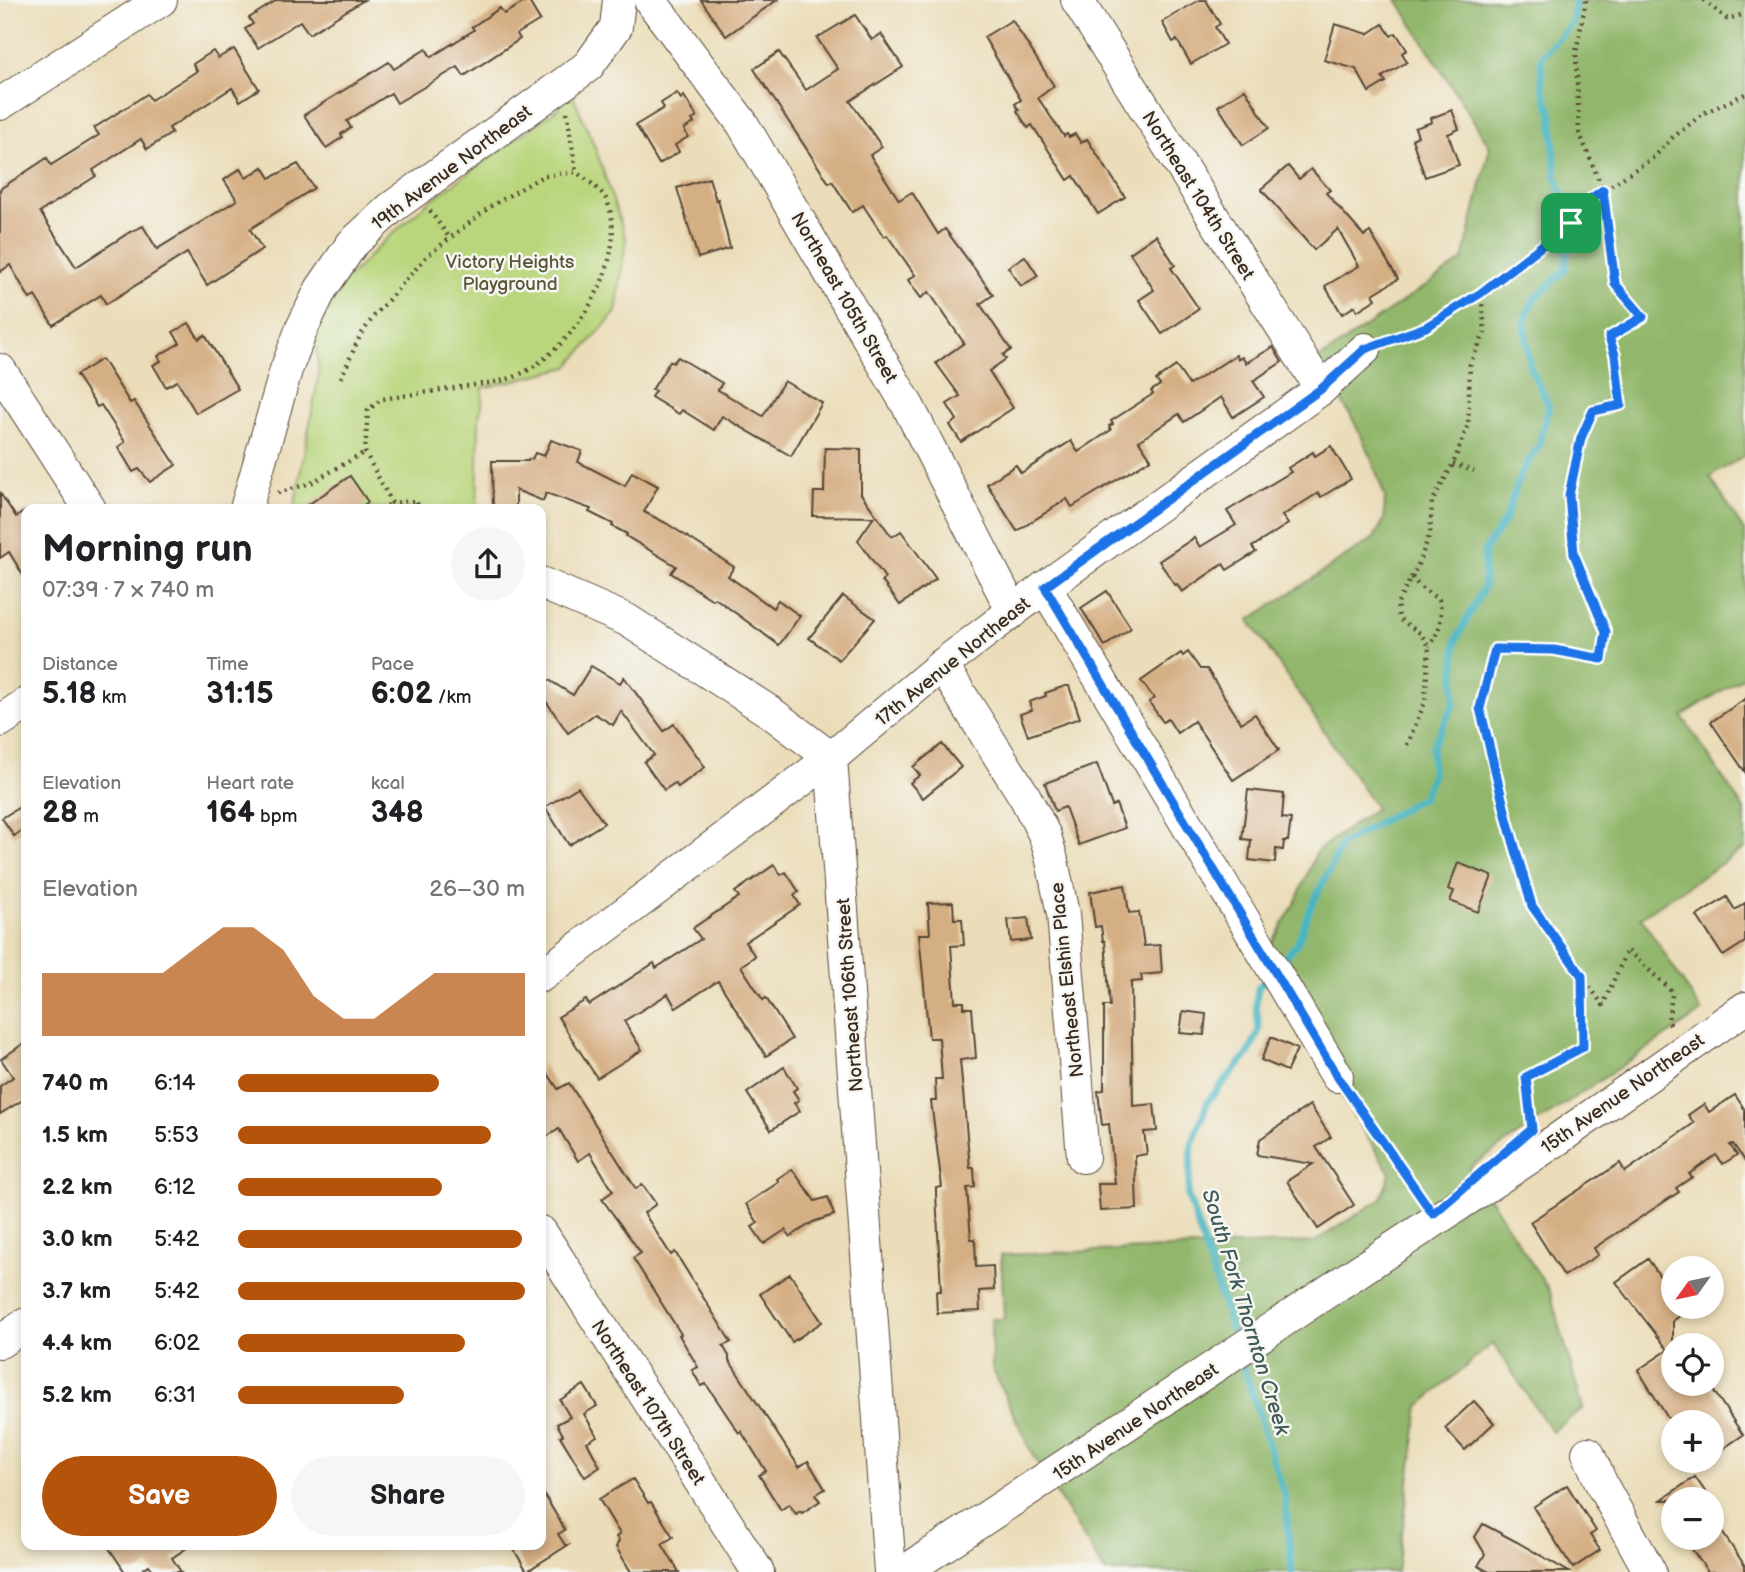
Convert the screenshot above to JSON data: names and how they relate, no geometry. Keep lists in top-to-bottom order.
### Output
{
  "streets": {
    "street": [
      "19th Avenue Northeast",
      "Northeast 104th Street",
      "Northeast 105th Street",
      "17th Avenue Northeast",
      "Northeast Elshin Place",
      "Northeast 106th Street",
      "15th Avenue Northeast",
      "Northeast 107th Street"
    ]
  },
  "crossings": [
    ["Northeast 104th Street", "17th Avenue Northeast"],
    ["Northeast 105th Street", "17th Avenue Northeast"],
    ["17th Avenue Northeast", "Northeast Elshin Place"],
    ["17th Avenue Northeast", "Northeast 106th Street"]
  ],
  "water": ["South Fork Thornton Creek"],
  "parks": ["Victory Heights Playground"],
  "north": "bottom left",
  "page": {
    "heading": ["Morning run", "07:39 · 7 × 740 m"],
    "stats": [
      ["Distance", "5.18 km"],
      ["Time", "31:15"],
      ["Pace", "6:02 /km"],
      ["Elevation", "28 m"],
      ["Heart rate", "164 bpm"],
      ["kcal", "348"]
    ],
    "chart": ["Elevation", "26–30 m"],
    "list": [
      {
        "name": "740 m",
        "note": "6:14"
      },
      {
        "name": "1.5 km",
        "note": "5:53"
      },
      {
        "name": "2.2 km",
        "note": "6:12"
      },
      {
        "name": "3.0 km",
        "note": "5:42"
      },
      {
        "name": "3.7 km",
        "note": "5:42"
      },
      {
        "name": "4.4 km",
        "note": "6:02"
      },
      {
        "name": "5.2 km",
        "note": "6:31"
      }
    ],
    "map_buttons": ["+", "−"],
    "buttons": ["Save", "Share"]
  }
}
